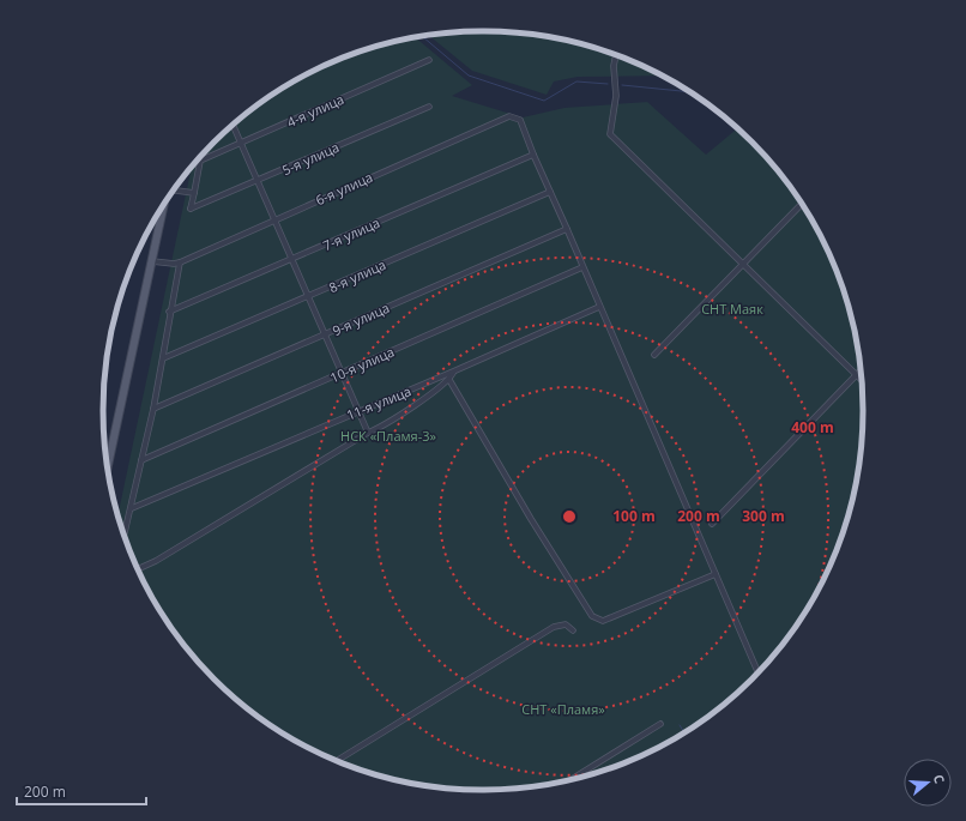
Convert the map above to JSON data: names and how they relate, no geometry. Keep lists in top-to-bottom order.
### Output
{
  "streets": {
    "street": [
      "4-я улица",
      "5-я улица",
      "6-я улица",
      "7-я улица",
      "8-я улица",
      "9-я улица",
      "10-я улица",
      "11-я улица"
    ]
  },
  "crossings": [
    ["4-я улица", "5-я улица"],
    ["6-я улица", "7-я улица"]
  ],
  "parks": ["СНТ Маяк", "НСК «Пламя-3»", "СНТ «Пламя»"],
  "scale_bar": "200 m",
  "north": "right",
  "rings": [
    "400 m",
    "100 m",
    "200 m",
    "300 m"
  ]
}
